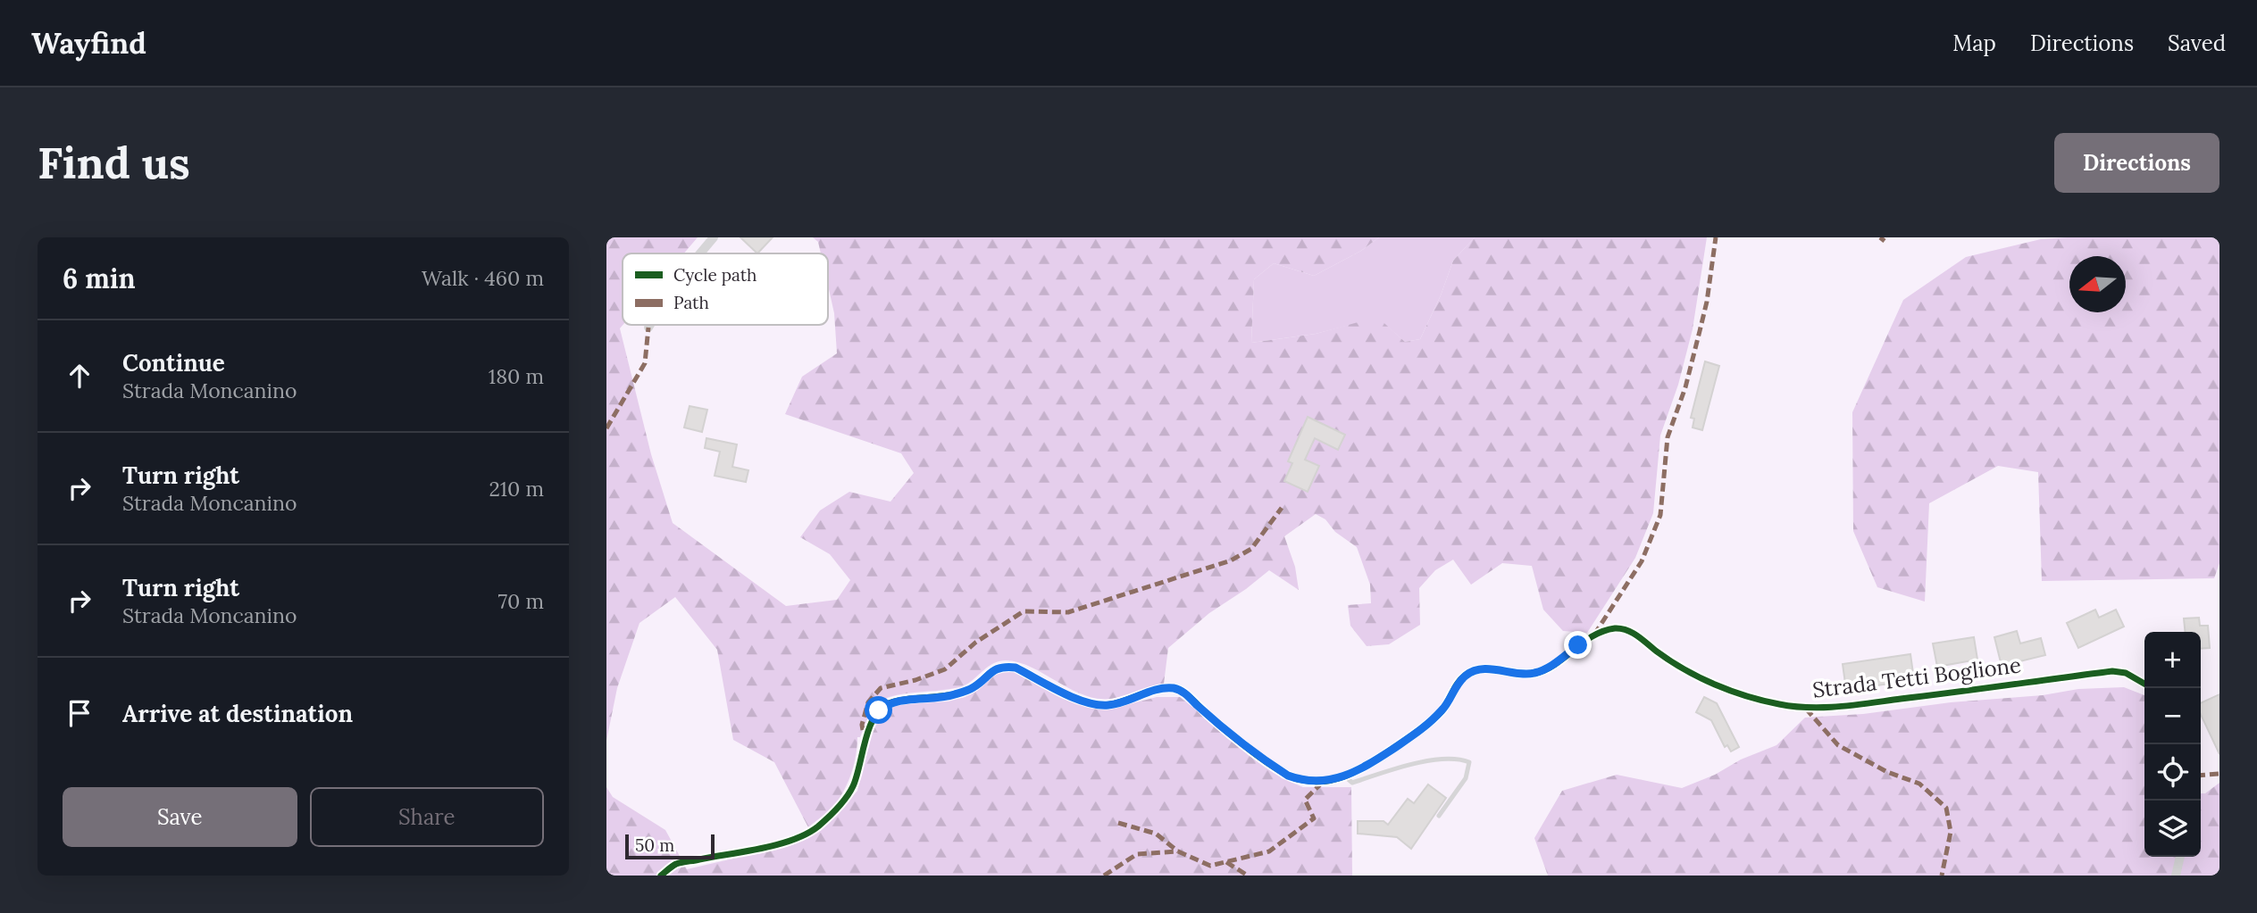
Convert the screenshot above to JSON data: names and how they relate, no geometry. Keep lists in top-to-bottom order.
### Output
{
  "streets": {
    "street": ["Strada Tetti Boglione"]
  },
  "legend": ["Cycle path", "Path"],
  "scale_bar": "50 m",
  "north": "left",
  "page": {
    "header": "Wayfind",
    "nav": ["Map", "Directions", "Saved"],
    "buttons": [
      "Directions",
      ["Save", "Share"]
    ],
    "title": "Find us",
    "heading": ["6 min", "Walk · 460 m"],
    "list": [
      ["Continue", "Strada Moncanino", "180 m"],
      ["Turn right", "Strada Moncanino", "210 m"],
      ["Turn right", "Strada Moncanino", "70 m"],
      "Arrive at destination"
    ],
    "map_buttons": ["+", "−"],
    "scale": "50 m"
  }
}
